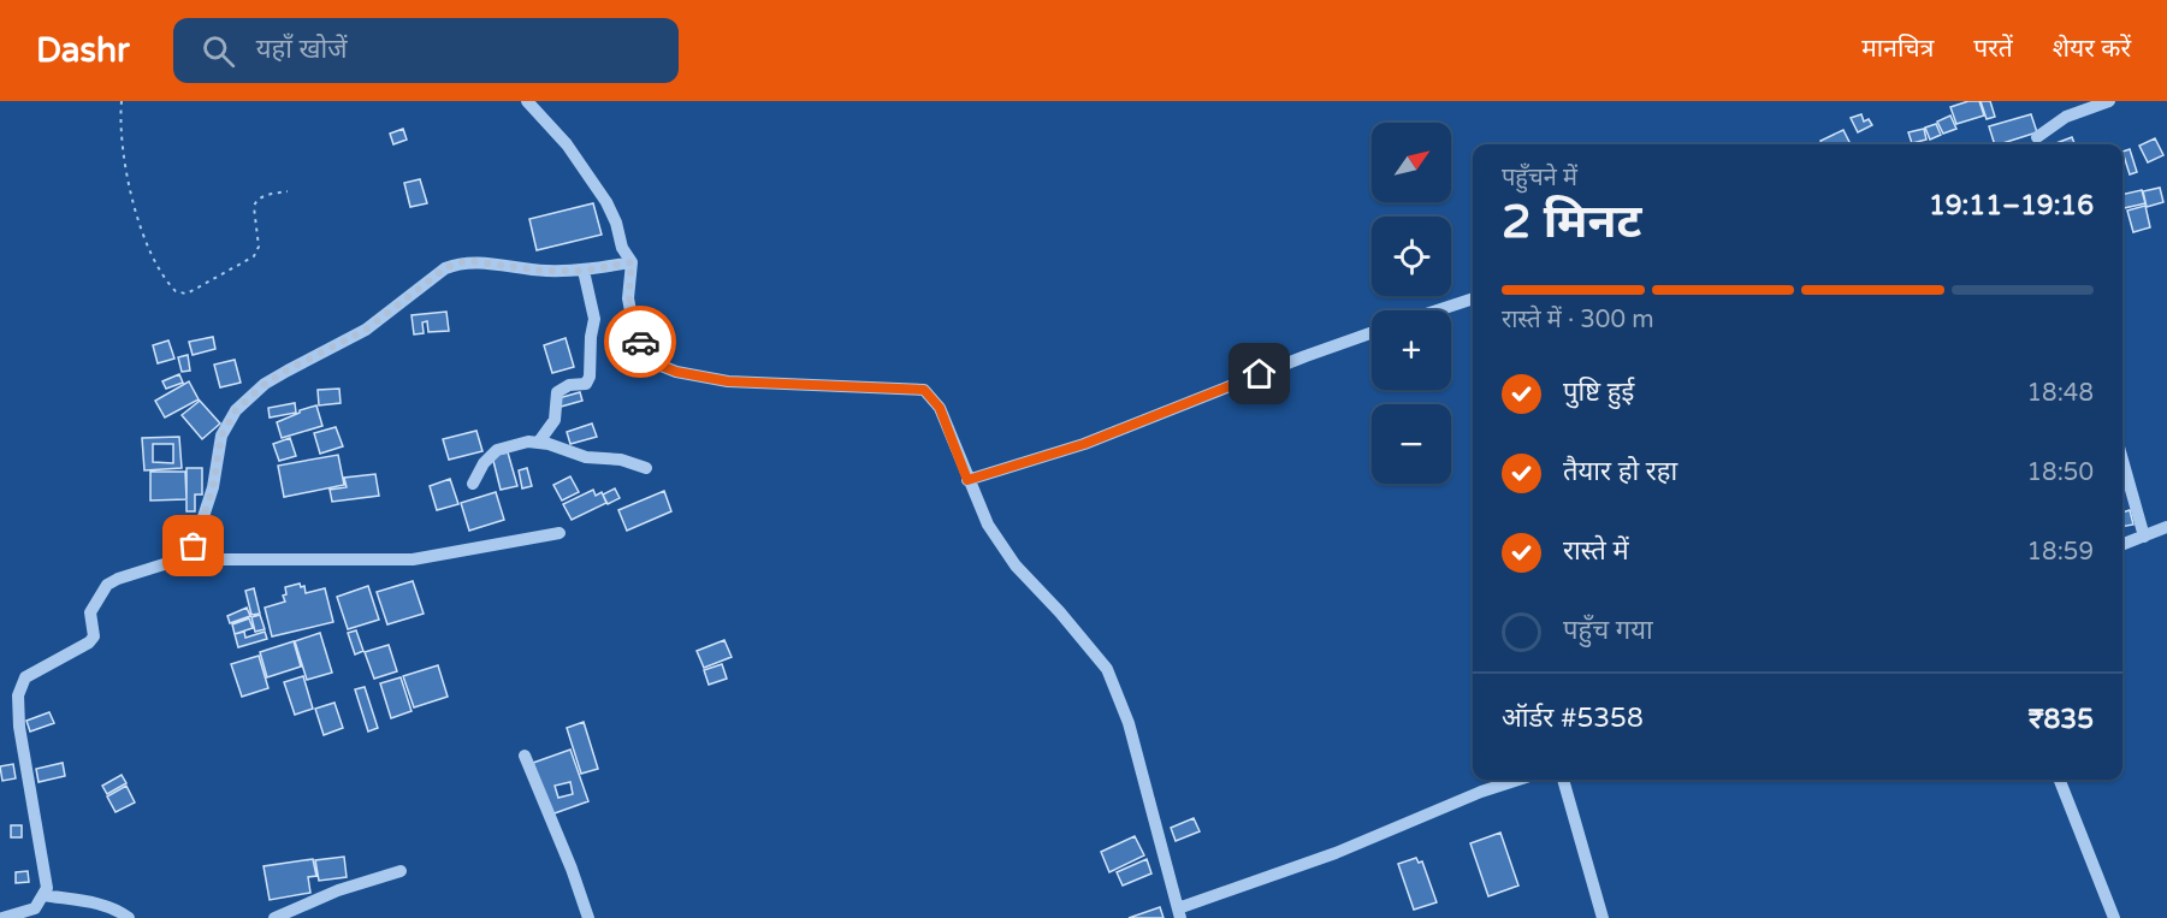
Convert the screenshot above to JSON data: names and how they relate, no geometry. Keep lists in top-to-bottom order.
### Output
{
  "north": "top right",
  "page": {
    "header": "Dashr",
    "search": "यहाँ खोजें",
    "nav": ["मानचित्र", "परतें", "शेयर करें"],
    "map_buttons": ["+", "−"],
    "heading": ["2 मिनट", "पहुँचने में", "19:11–19:16"],
    "panel": ["ऑर्डर #5358", "₹835"],
    "bar": "रास्ते में · 300 m",
    "list": [
      ["पुष्टि हुई", "18:48"],
      ["तैयार हो रहा", "18:50"],
      ["रास्ते में", "18:59"],
      "पहुँच गया"
    ]
  }
}
